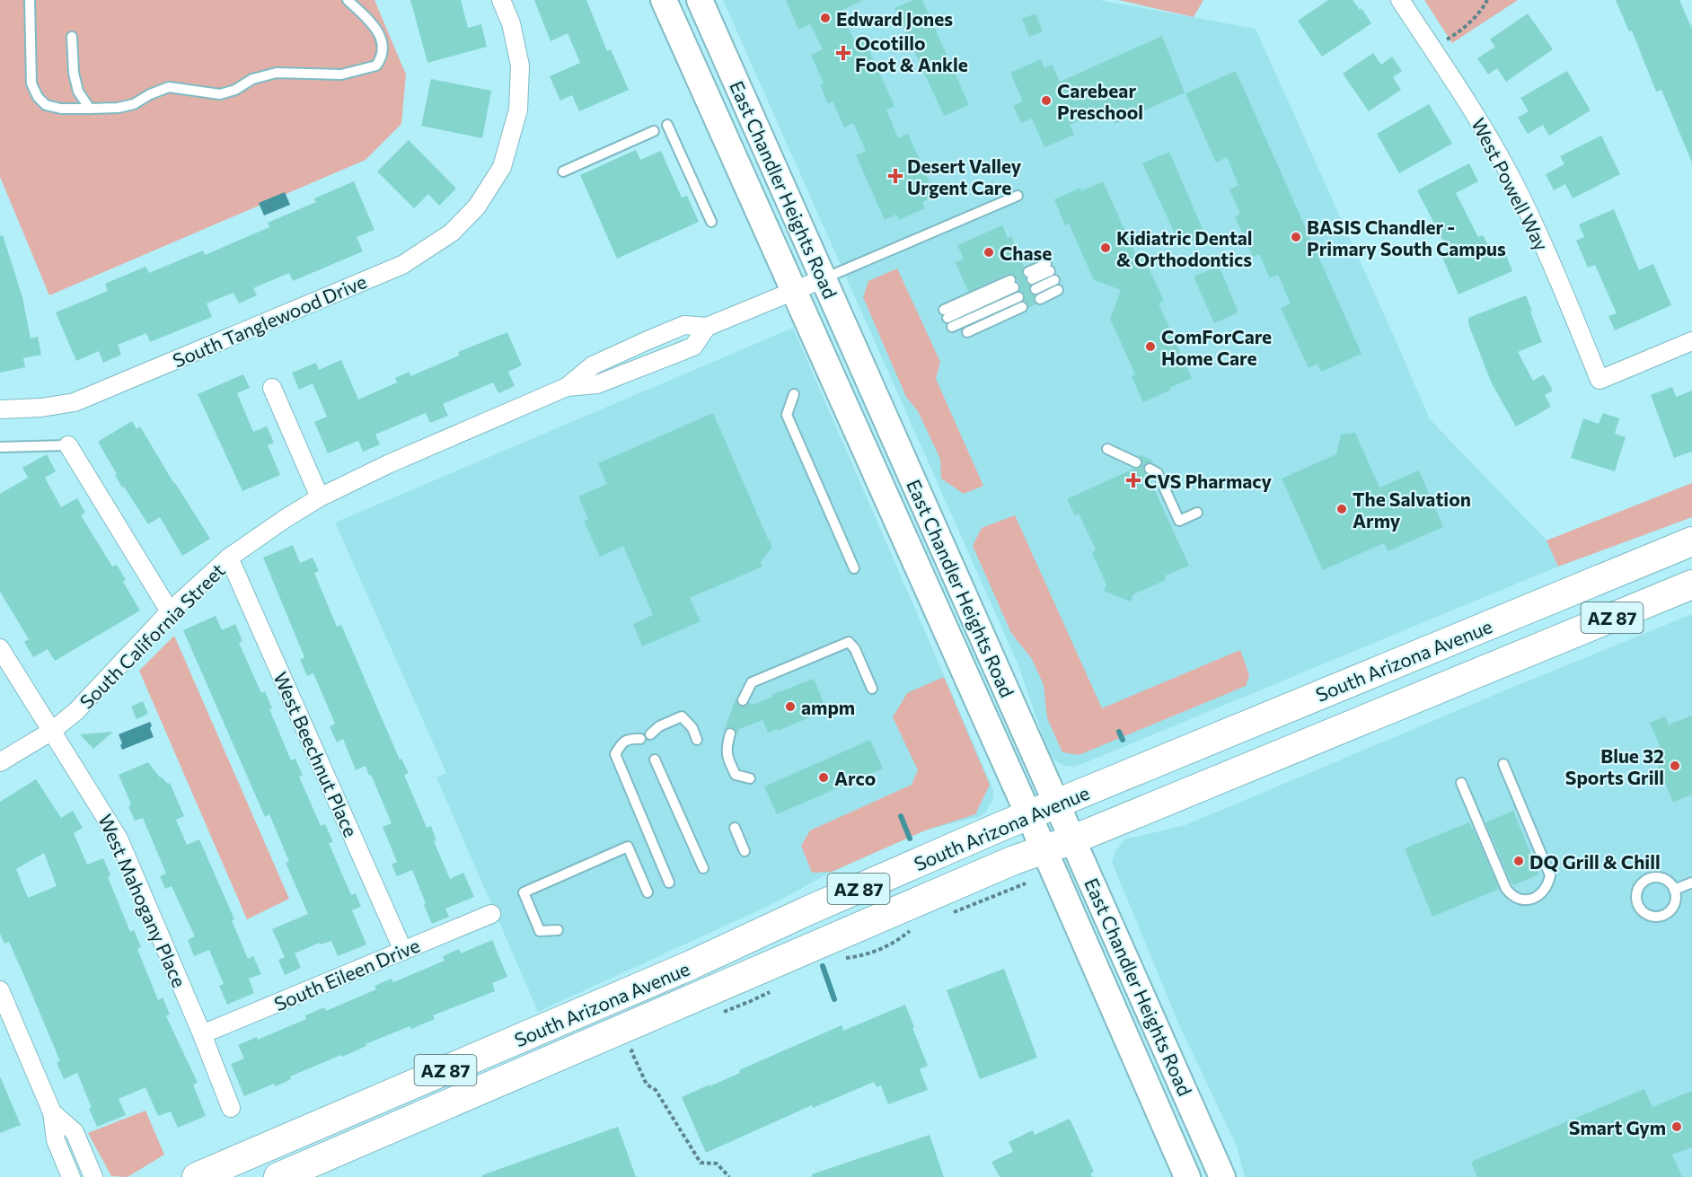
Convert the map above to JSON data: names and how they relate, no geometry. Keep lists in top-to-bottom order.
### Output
{
  "streets": {
    "main road": ["East Chandler Heights Road", "AZ 87", "South Arizona Avenue"],
    "street": [
      "West Powell Way",
      "South Tanglewood Drive",
      "South California Street",
      "West Beechnut Place",
      "West Mahogany Place",
      "South Eileen Drive"
    ]
  },
  "crossings": [
    ["East Chandler Heights Road", "South California Street"],
    ["East Chandler Heights Road", "South Arizona Avenue"],
    ["South California Street", "West Beechnut Place"],
    ["South California Street", "West Mahogany Place"],
    ["West Beechnut Place", "South Eileen Drive"],
    ["West Mahogany Place", "South Eileen Drive"]
  ],
  "places": {
    "other": [
      "Edward Jones",
      "Carebear Preschool",
      "BASIS Chandler - Primary South Campus",
      "Kidiatric Dental & Orthodontics",
      "Chase",
      "ComForCare Home Care",
      "The Salvation Army",
      "ampm",
      "Blue 32 Sports Grill",
      "Arco",
      "DQ Grill & Chill",
      "Smart Gym"
    ],
    "health": ["Ocotillo Foot & Ankle", "Desert Valley Urgent Care", "CVS Pharmacy"]
  }
}
